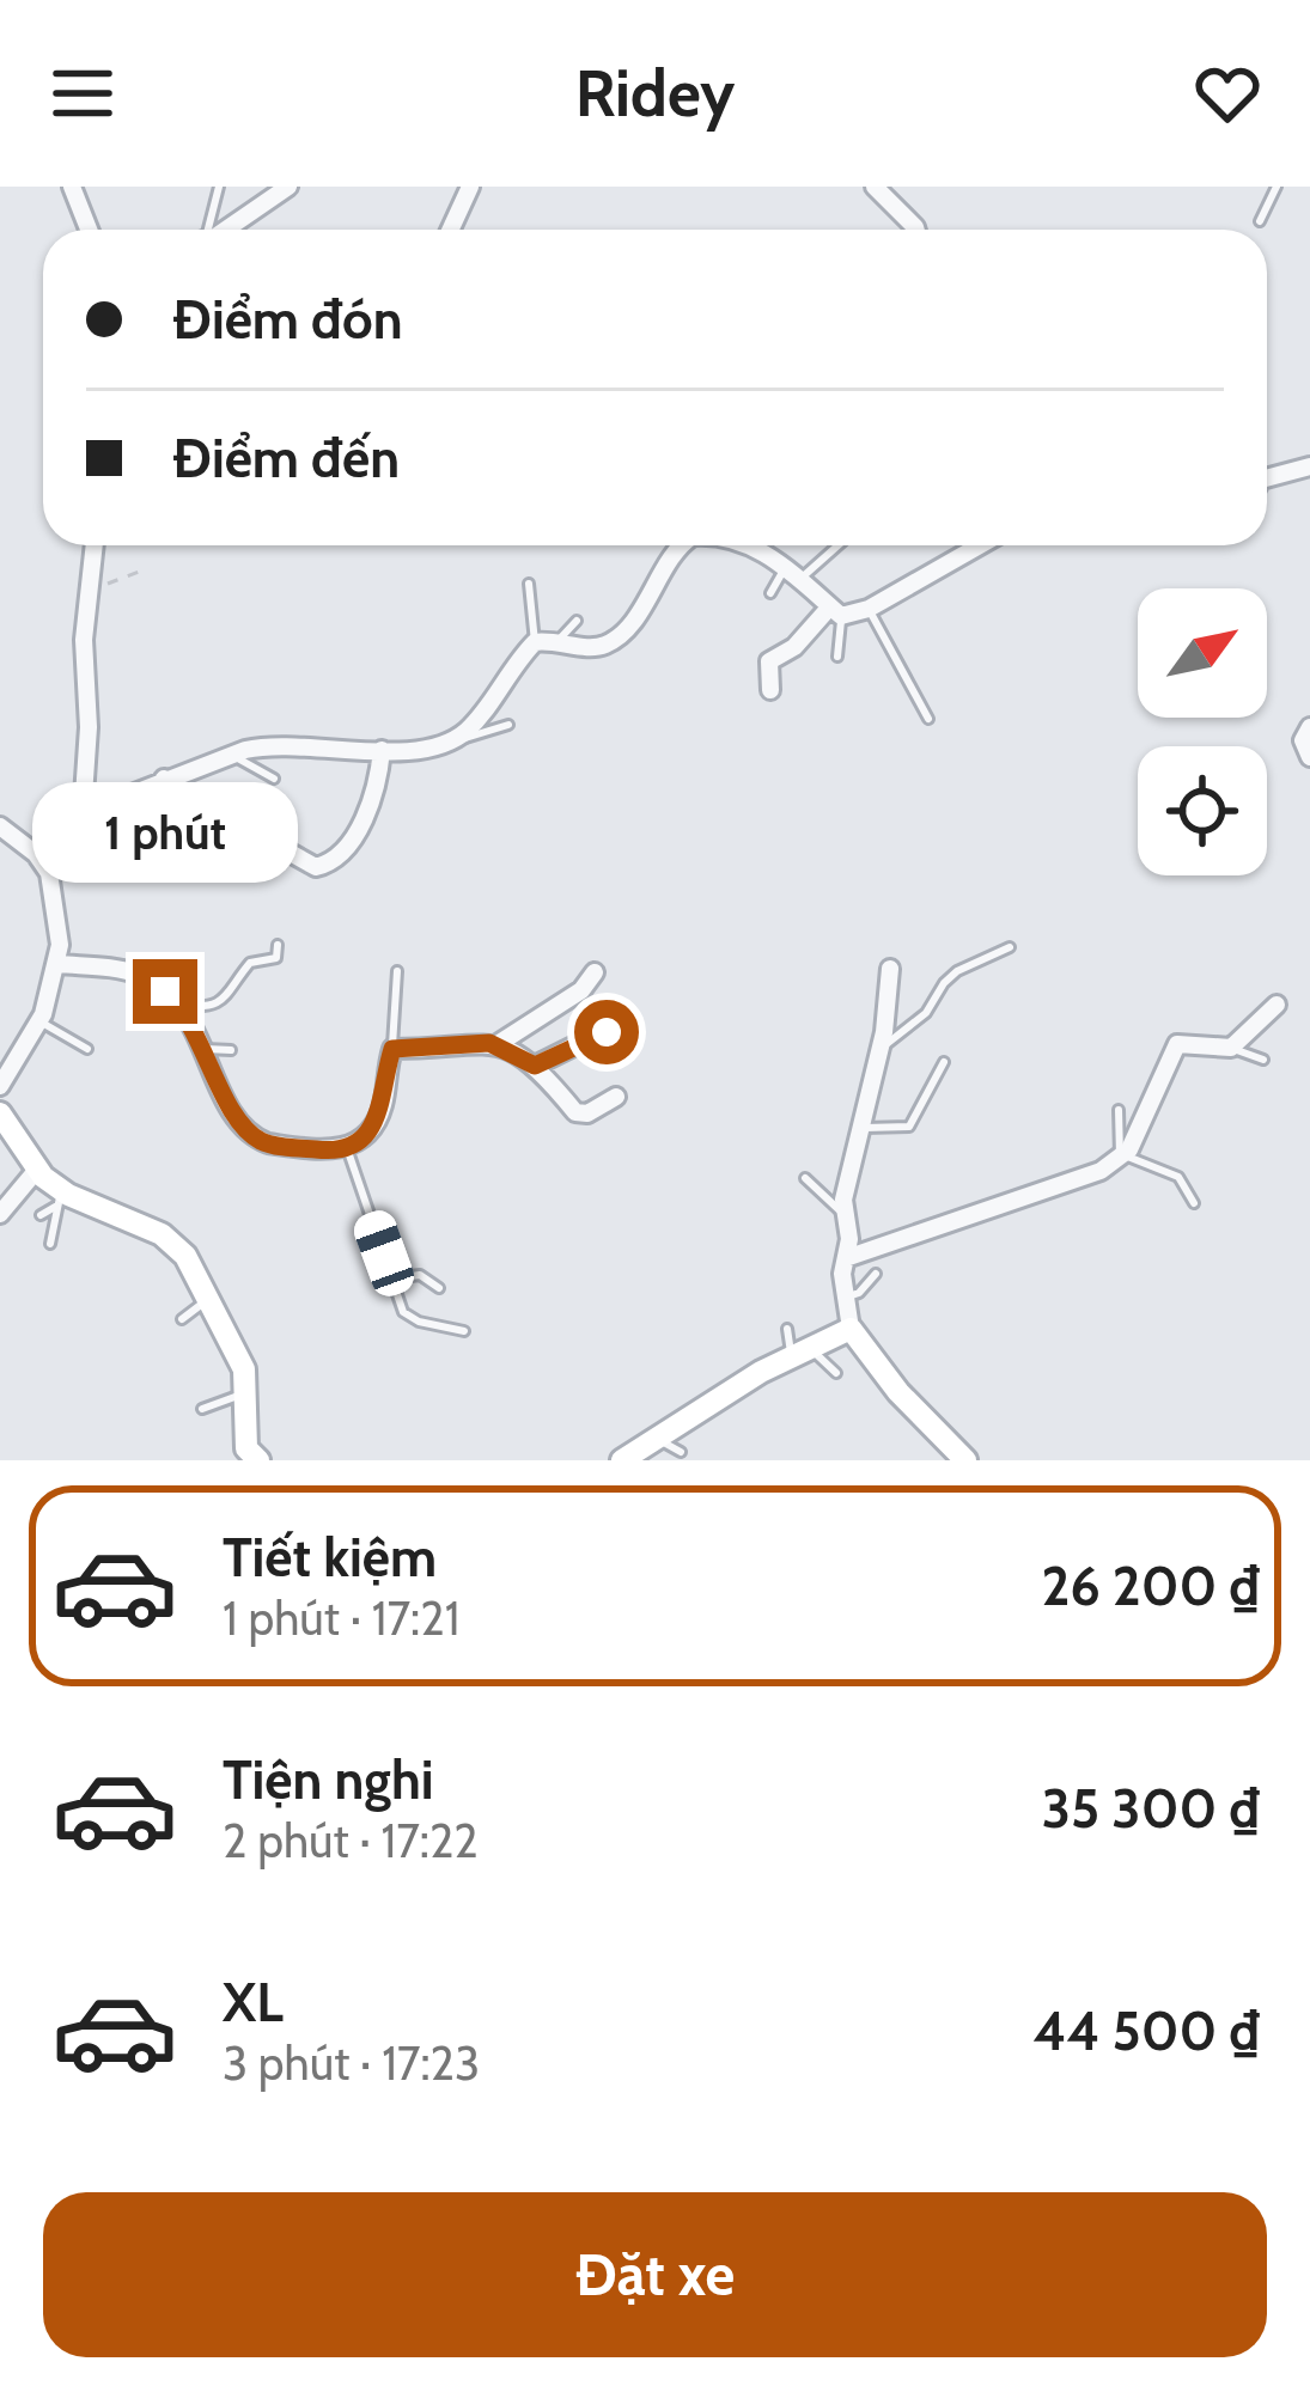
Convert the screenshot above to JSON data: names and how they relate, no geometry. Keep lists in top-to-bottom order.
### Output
{
  "north": "top right",
  "page": {
    "header": "Ridey",
    "banner": ["Điểm đón", "Điểm đến"],
    "bubble": "1 phút",
    "list": [
      {
        "name": "Tiết kiệm",
        "note": "1 phút · 17:21",
        "value": "26 200 ₫"
      },
      {
        "name": "Tiện nghi",
        "note": "2 phút · 17:22",
        "value": "35 300 ₫"
      },
      {
        "name": "XL",
        "note": "3 phút · 17:23",
        "value": "44 500 ₫"
      }
    ],
    "buttons": "Đặt xe"
  }
}
